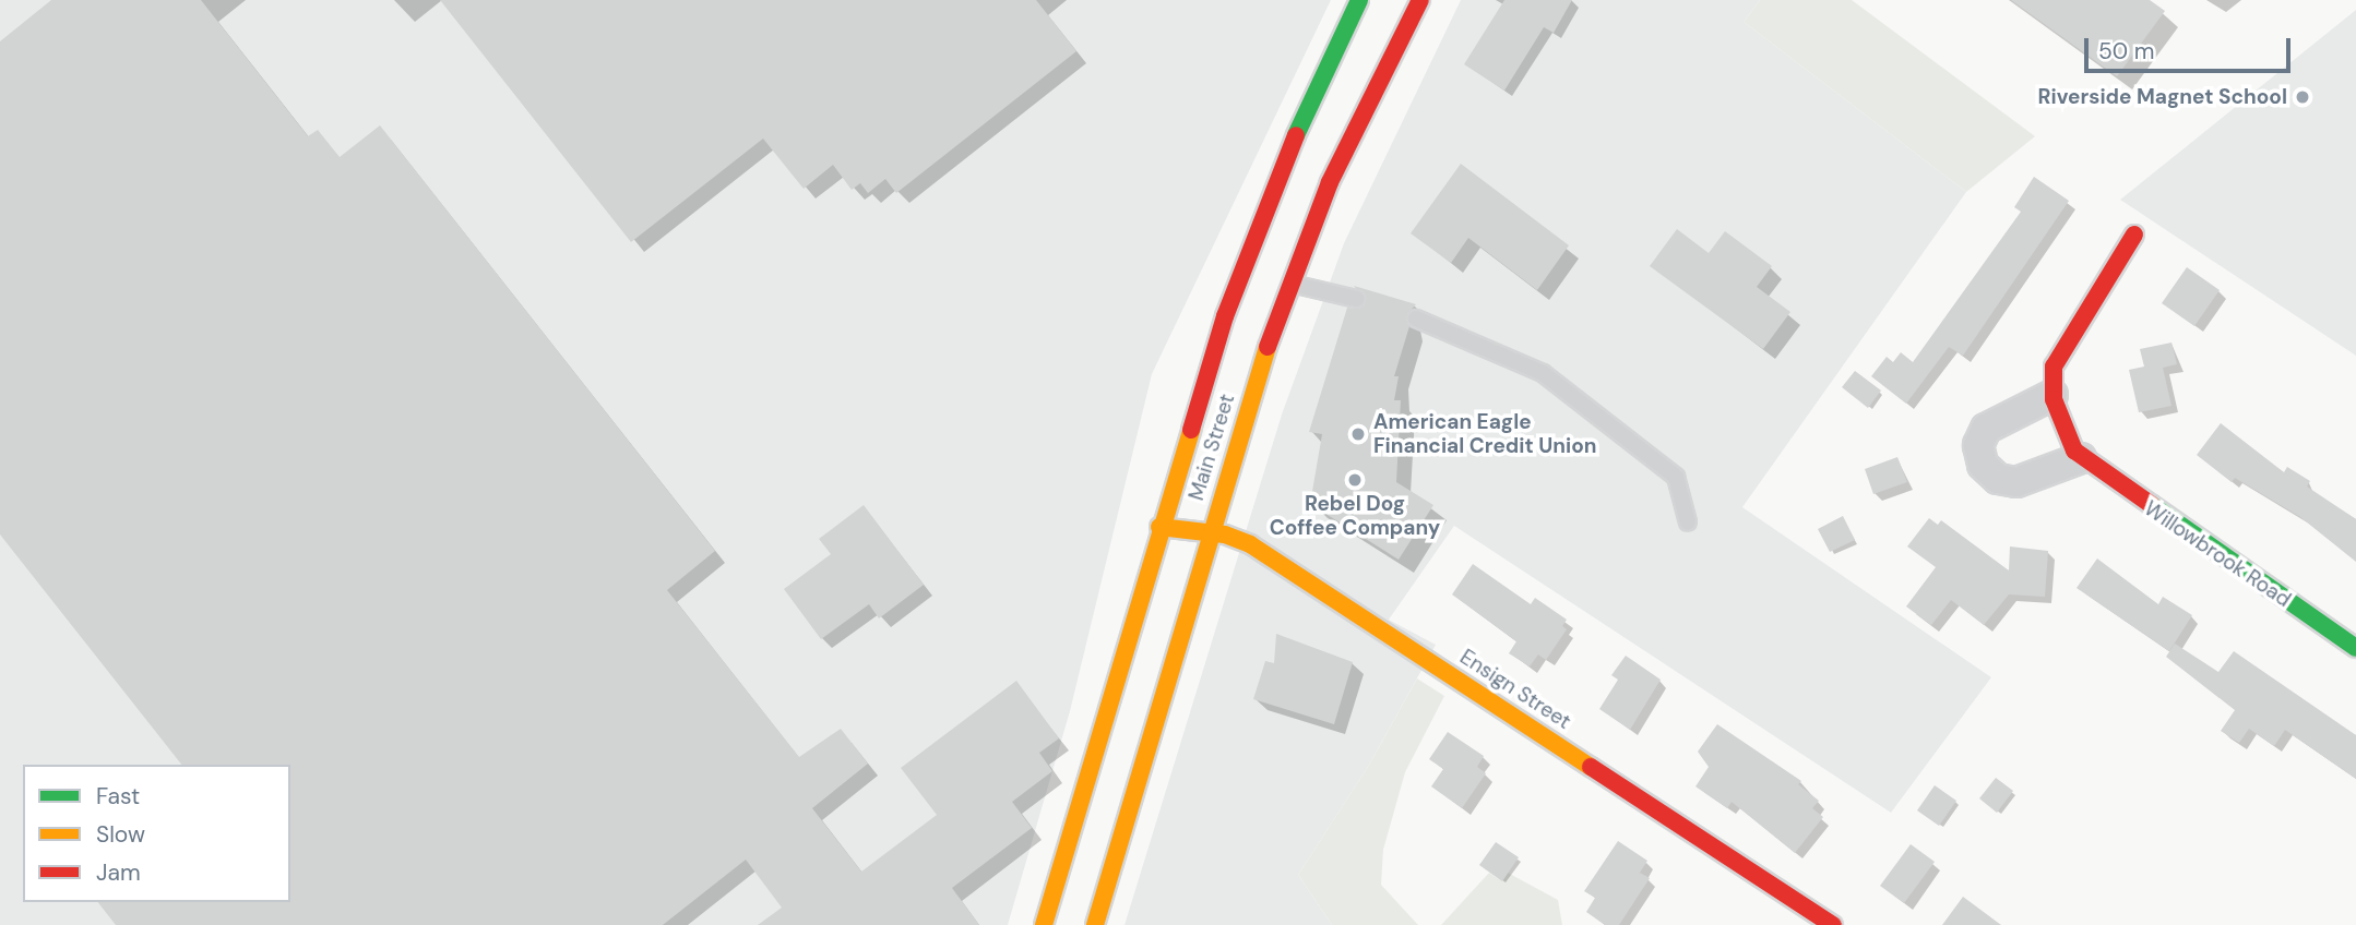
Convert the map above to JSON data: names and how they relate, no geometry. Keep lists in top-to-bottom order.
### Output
{
  "streets": {
    "main road": ["Main Street", "Willowbrook Road", "Ensign Street"]
  },
  "crossings": [
    ["Main Street", "Ensign Street"]
  ],
  "places": ["Riverside Magnet School", "American Eagle Financial Credit Union", "Rebel Dog Coffee Company"],
  "legend": ["Fast", "Slow", "Jam"],
  "scale_bar": "50 m"
}
